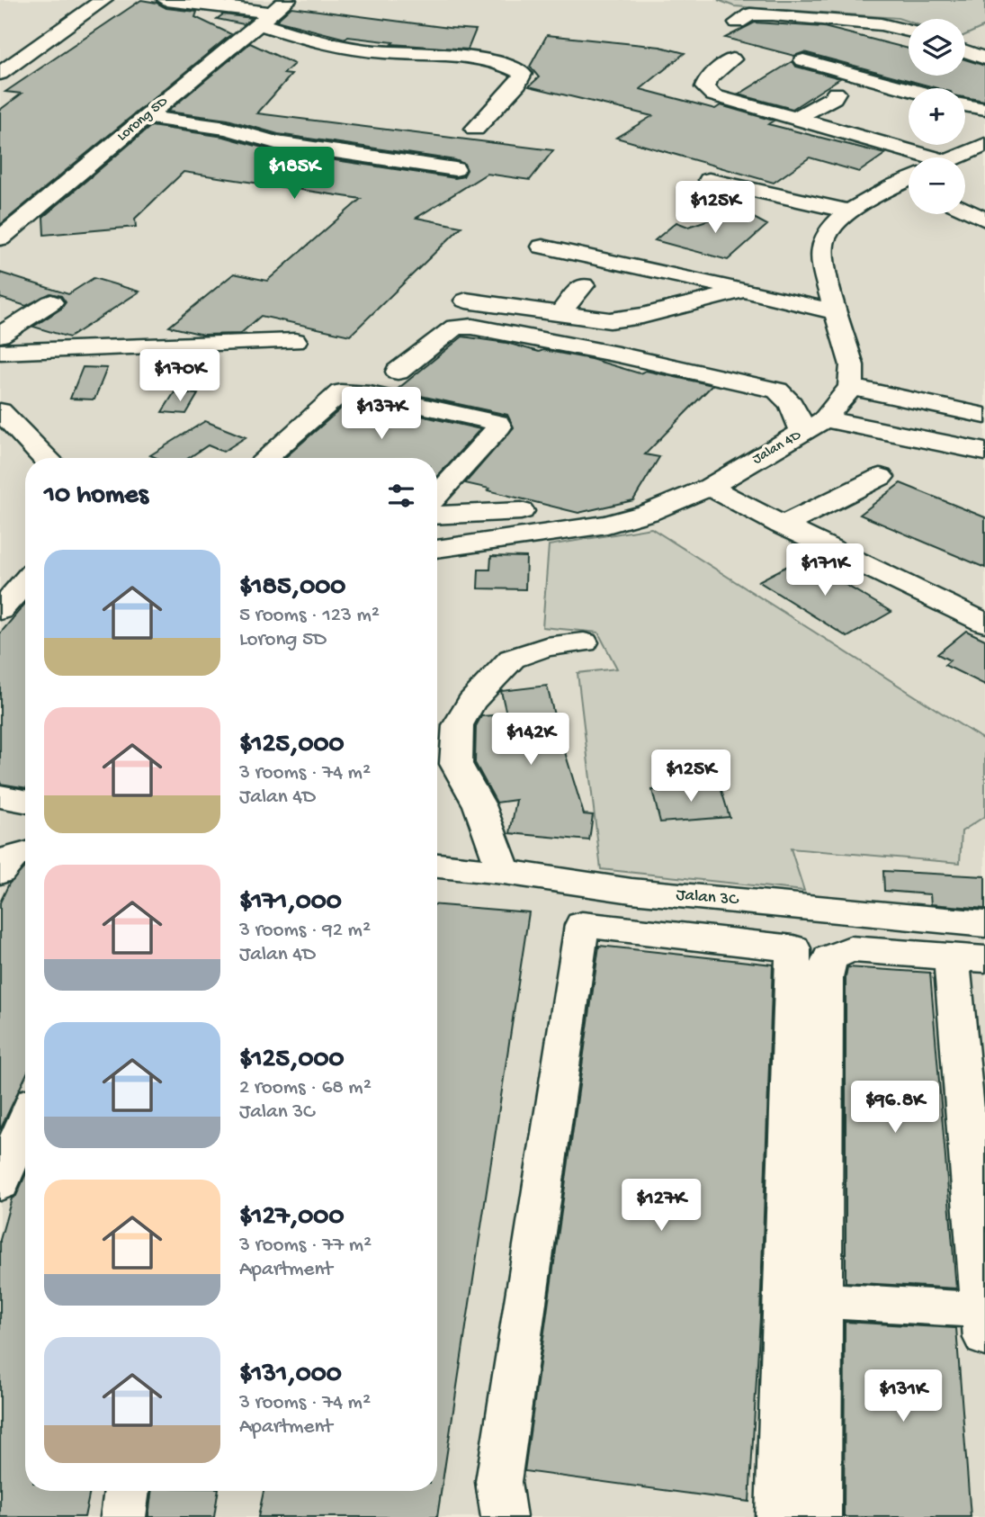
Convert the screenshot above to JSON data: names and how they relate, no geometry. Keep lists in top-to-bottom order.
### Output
{
  "streets": {
    "street": ["Lorong 5D", "Jalan 4D", "Jalan 3C"]
  },
  "page": {
    "map_buttons": ["+", "−"],
    "price": [
      "$185K",
      "$125K",
      "$170K",
      "$137K",
      "$171K",
      "$142K",
      "$125K",
      "$96.8K",
      "$127K",
      "$131K"
    ],
    "heading": "10 homes",
    "list": [
      {
        "name": "$185,000",
        "note": "5 rooms · 123 m² · Lorong 5D"
      },
      {
        "name": "$125,000",
        "note": "3 rooms · 74 m² · Jalan 4D"
      },
      {
        "name": "$171,000",
        "note": "3 rooms · 92 m² · Jalan 4D"
      },
      {
        "name": "$125,000",
        "note": "2 rooms · 68 m² · Jalan 3C"
      },
      {
        "name": "$127,000",
        "note": "3 rooms · 77 m² · Apartment"
      },
      {
        "name": "$131,000",
        "note": "3 rooms · 74 m² · Apartment"
      }
    ]
  }
}
